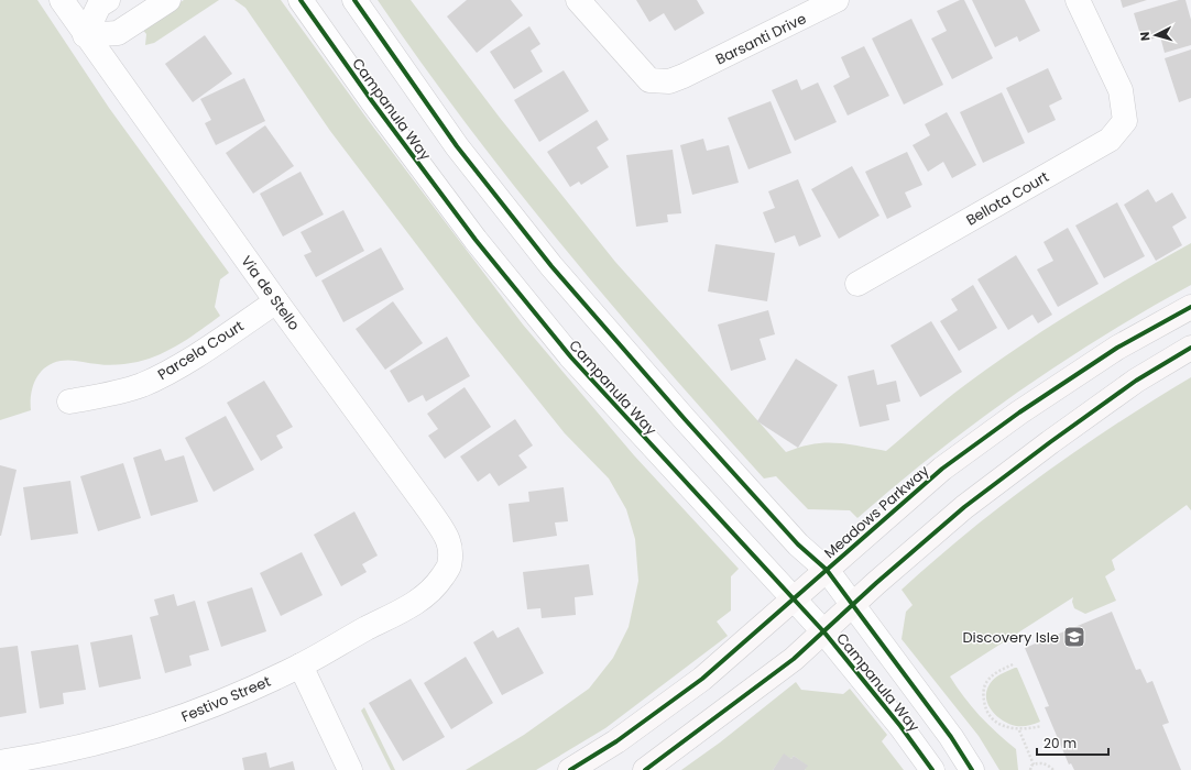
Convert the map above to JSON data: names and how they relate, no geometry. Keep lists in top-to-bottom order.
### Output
{
  "streets": {
    "main road": ["Meadows Parkway"],
    "street": [
      "Barsanti Drive",
      "Campanula Way",
      "Bellota Court",
      "Via de Stello",
      "Parcela Court",
      "Festivo Street"
    ]
  },
  "crossings": [
    ["Campanula Way", "Meadows Parkway"],
    ["Via de Stello", "Parcela Court"],
    ["Via de Stello", "Festivo Street"]
  ],
  "places": {
    "school or university": ["Discovery Isle"]
  },
  "scale_bar": "20 m",
  "north": "left"
}
